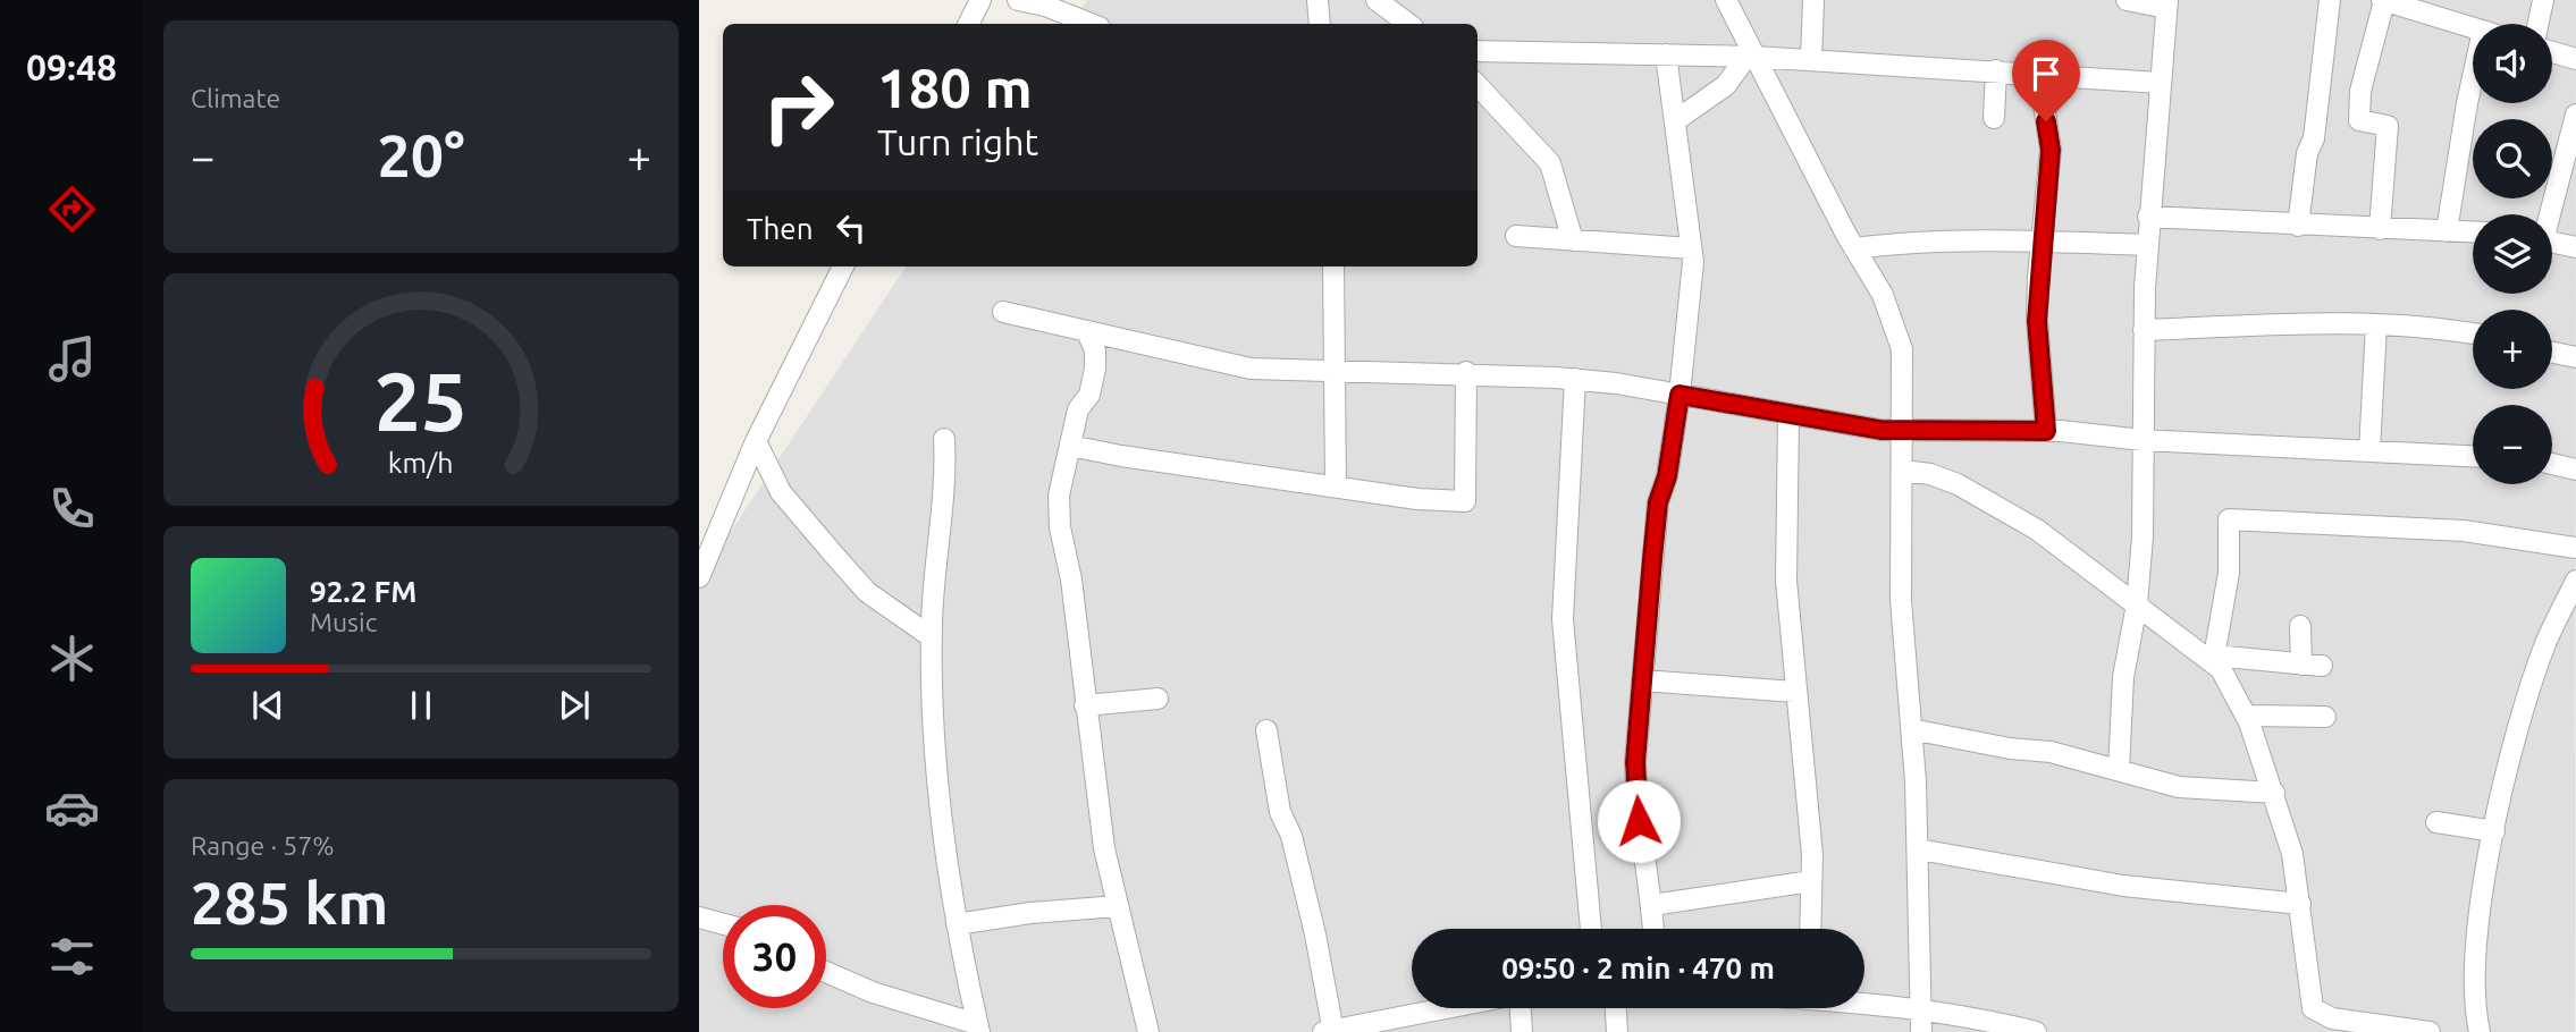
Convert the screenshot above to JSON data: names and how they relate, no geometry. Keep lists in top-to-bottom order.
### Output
{
  "page": {
    "tabs": "09:48",
    "tile": [
      "Climate",
      ["Range · 57%", "285 km"]
    ],
    "map_buttons": ["+", "−"],
    "turn": ["180 m", "Turn right"],
    "heat": ["−", "20°", "+"],
    "then": "Then",
    "song": ["92.2 FM", "Music"],
    "limit": "30",
    "trip": "09:50 · 2 min · 470 m",
    "gauge": ["25", "km/h"]
  }
}
